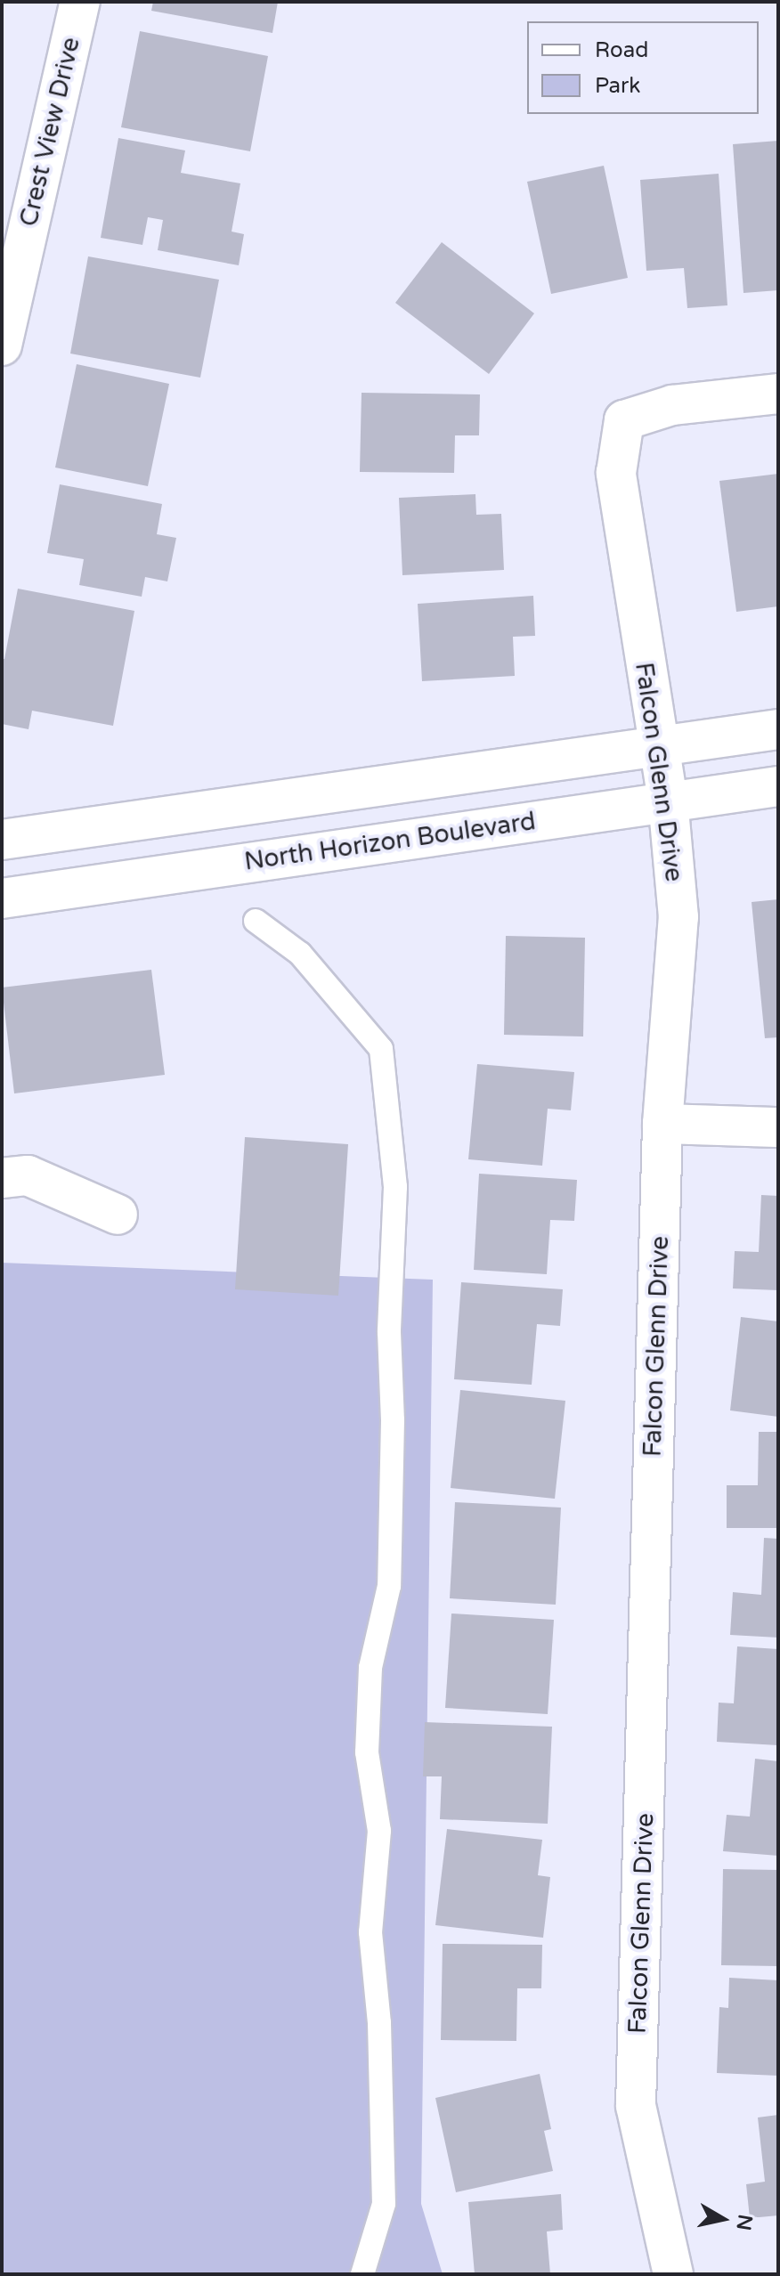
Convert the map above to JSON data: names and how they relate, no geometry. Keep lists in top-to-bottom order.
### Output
{
  "streets": {
    "street": ["Crest View Drive", "Falcon Glenn Drive", "North Horizon Boulevard"]
  },
  "crossings": [
    ["Falcon Glenn Drive", "North Horizon Boulevard"]
  ],
  "legend": ["Road", "Park"],
  "north": "right"
}
